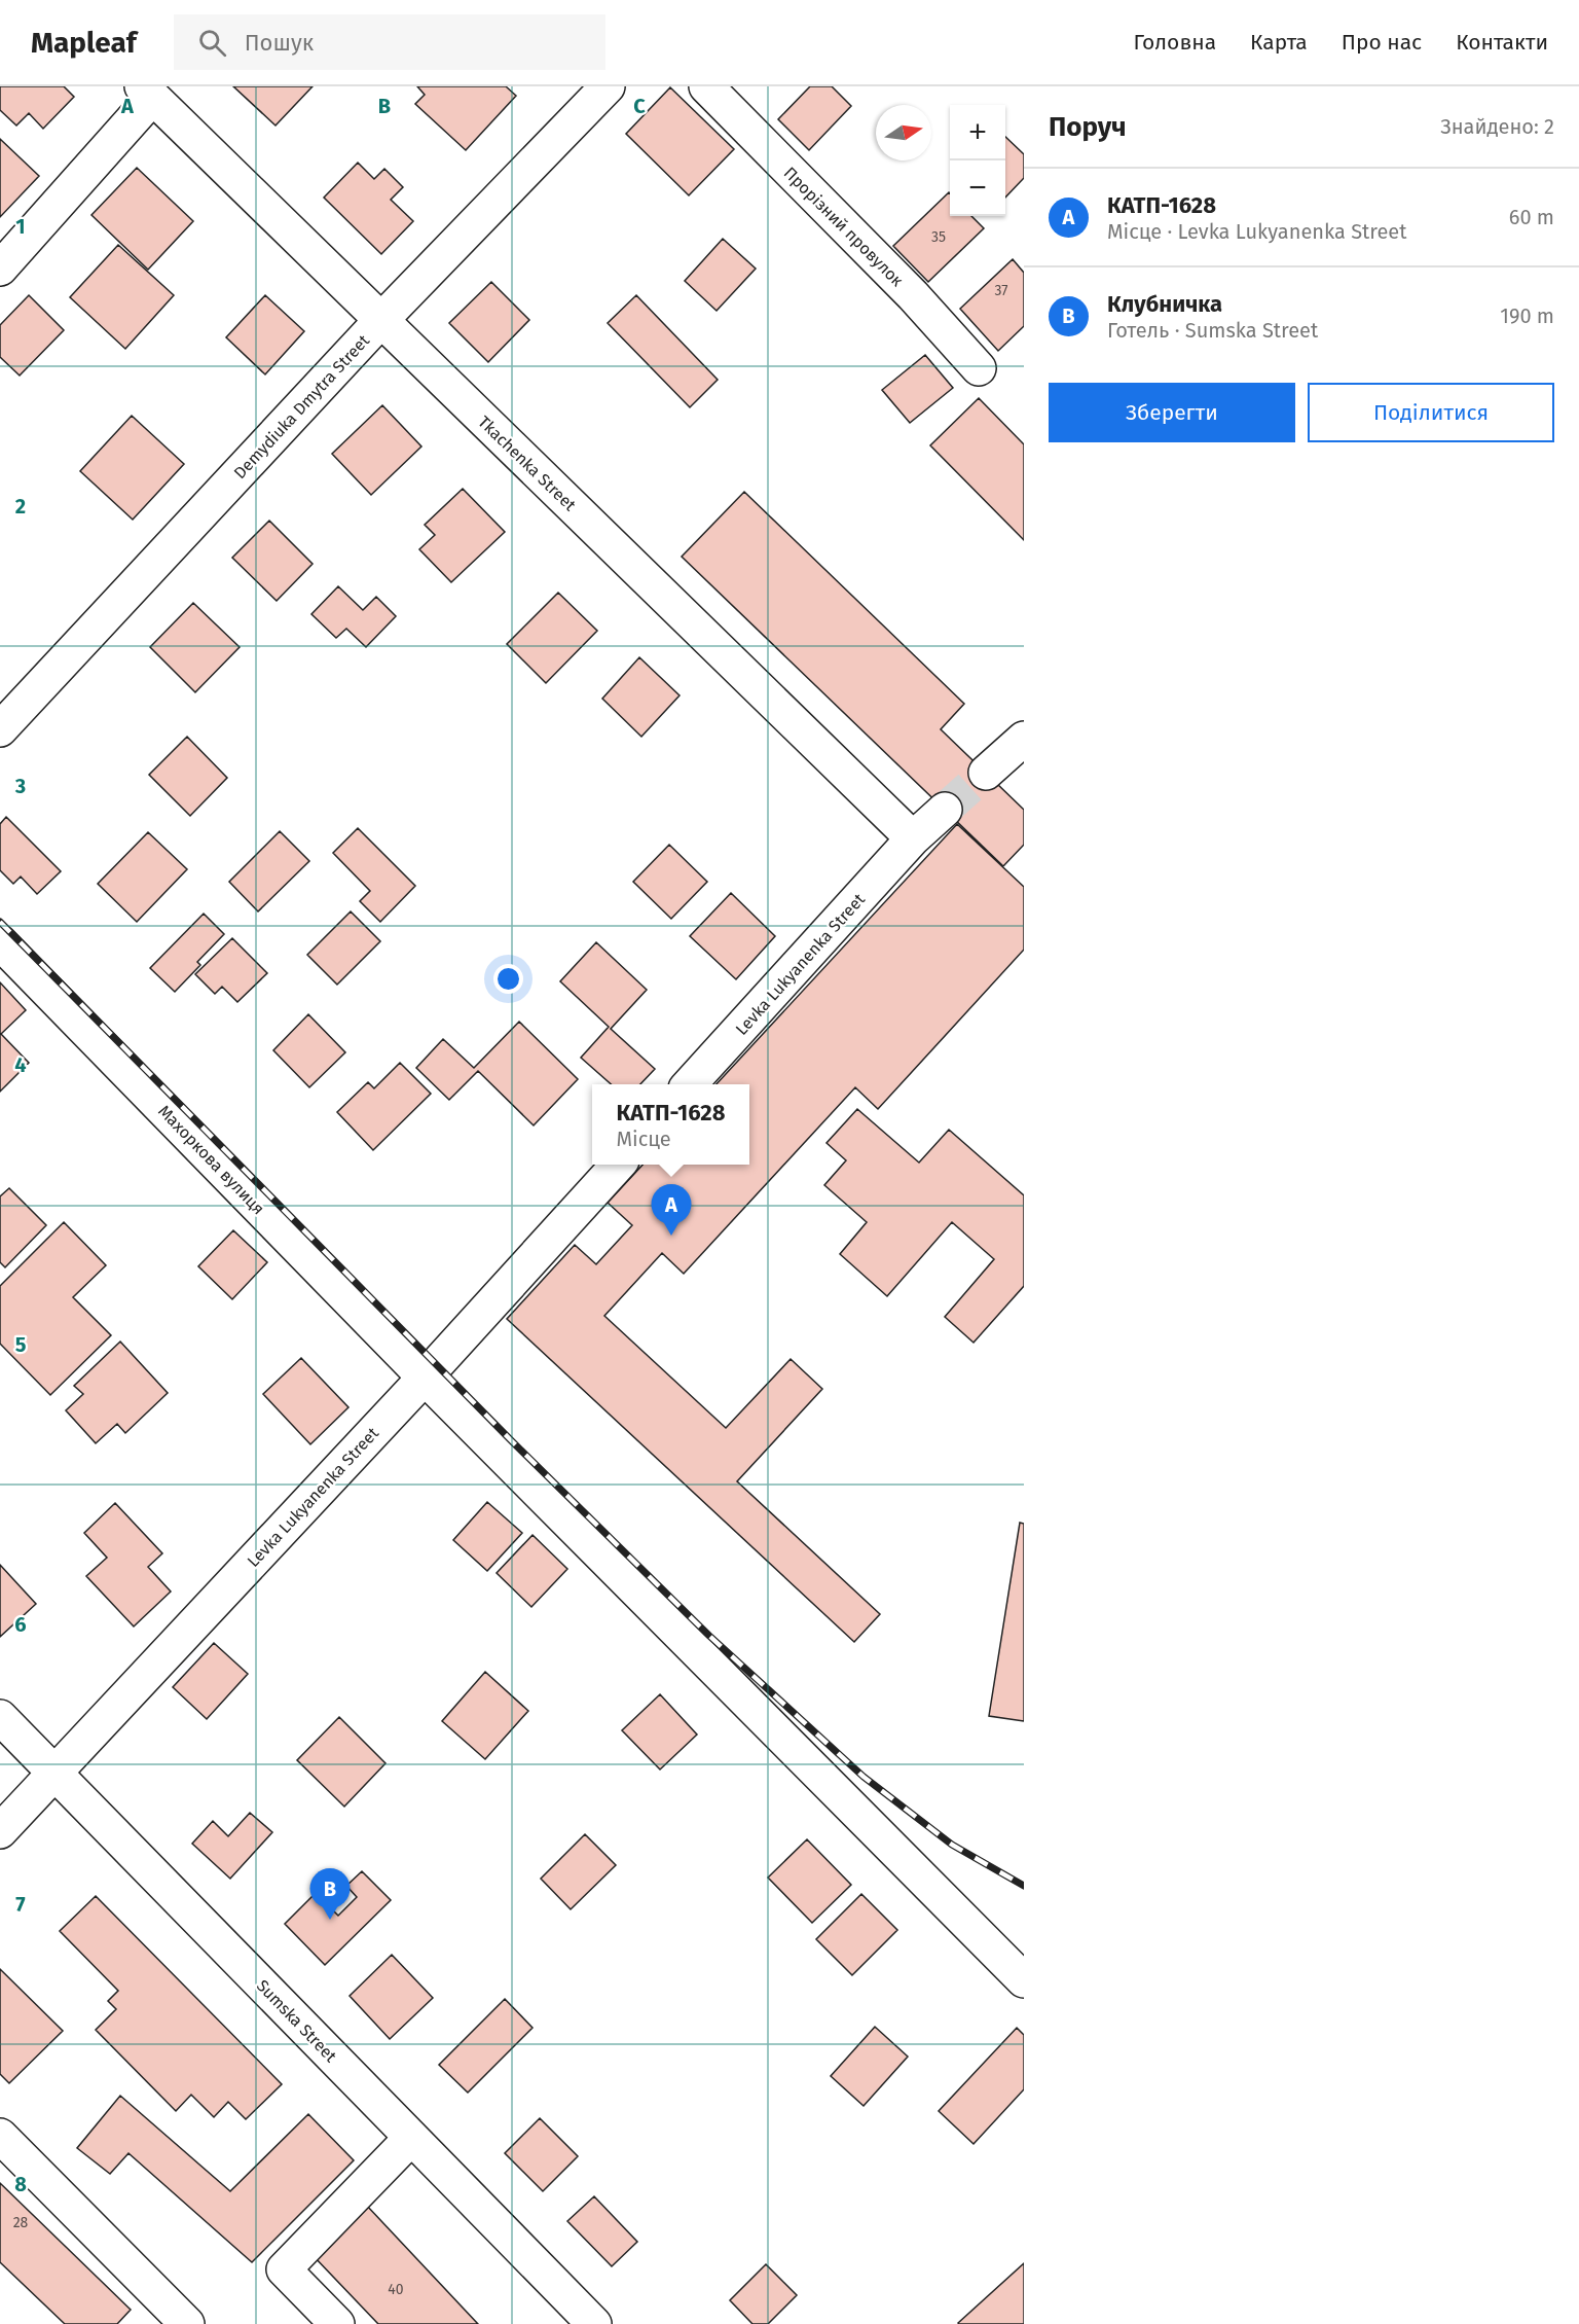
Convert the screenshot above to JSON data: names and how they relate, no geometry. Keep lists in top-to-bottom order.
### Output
{
  "streets": {
    "street": [
      "Прорізний провулок",
      "Demydiuka Dmytra Street",
      "Tkachenka Street",
      "Levka Lukyanenka Street",
      "Махоркова вулиця",
      "Sumska Street"
    ]
  },
  "crossings": [
    ["Demydiuka Dmytra Street", "Tkachenka Street"],
    ["Tkachenka Street", "Levka Lukyanenka Street"],
    ["Levka Lukyanenka Street", "Махоркова вулиця"],
    ["Levka Lukyanenka Street", "Sumska Street"]
  ],
  "house_numbers": [
    "35",
    "37",
    "28",
    "40"
  ],
  "north": "right",
  "page": {
    "header": "Mapleaf",
    "search": "Пошук",
    "nav": [
      "Головна",
      "Карта",
      "Про нас",
      "Контакти"
    ],
    "heading": ["Поруч", "Знайдено: 2"],
    "map_buttons": ["+", "−"],
    "list": [
      {
        "mark": "A",
        "name": "КАТП-1628",
        "note": "Місце · Levka Lukyanenka Street",
        "value": "60 m"
      },
      {
        "mark": "B",
        "name": "Клубничка",
        "note": "Готель · Sumska Street",
        "value": "190 m"
      }
    ],
    "buttons": ["Зберегти", "Поділитися"],
    "popup": ["КАТП-1628", "Місце"],
    "pins": ["A", "B"]
  },
  "grid": {
    "columns": ["A", "B", "C"],
    "rows": [
      "1",
      "2",
      "3",
      "4",
      "5",
      "6",
      "7",
      "8"
    ]
  }
}
